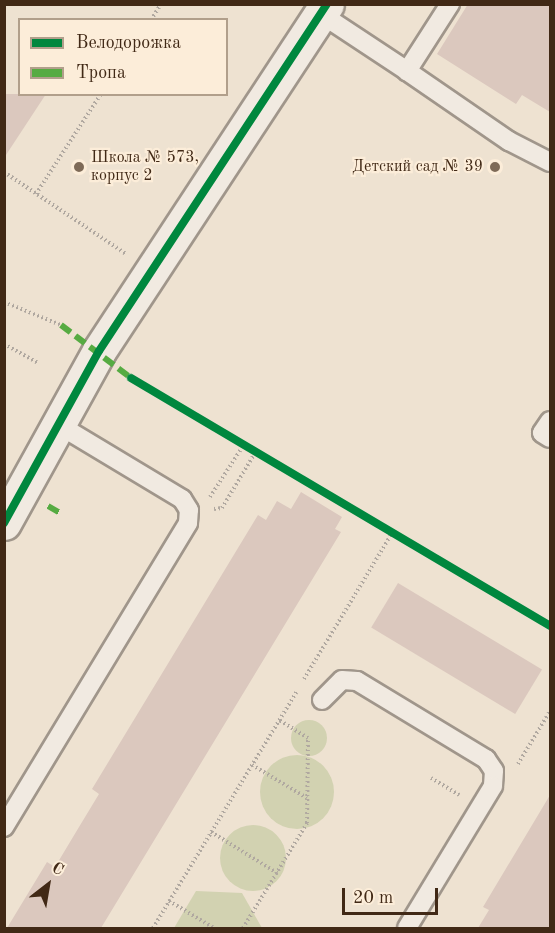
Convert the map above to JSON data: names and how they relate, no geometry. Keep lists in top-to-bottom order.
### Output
{
  "places": ["Школа № 573, корпус 2", "Детский сад № 39"],
  "legend": ["Велодорожка", "Тропа"],
  "scale_bar": "20 m",
  "north": "top right"
}
